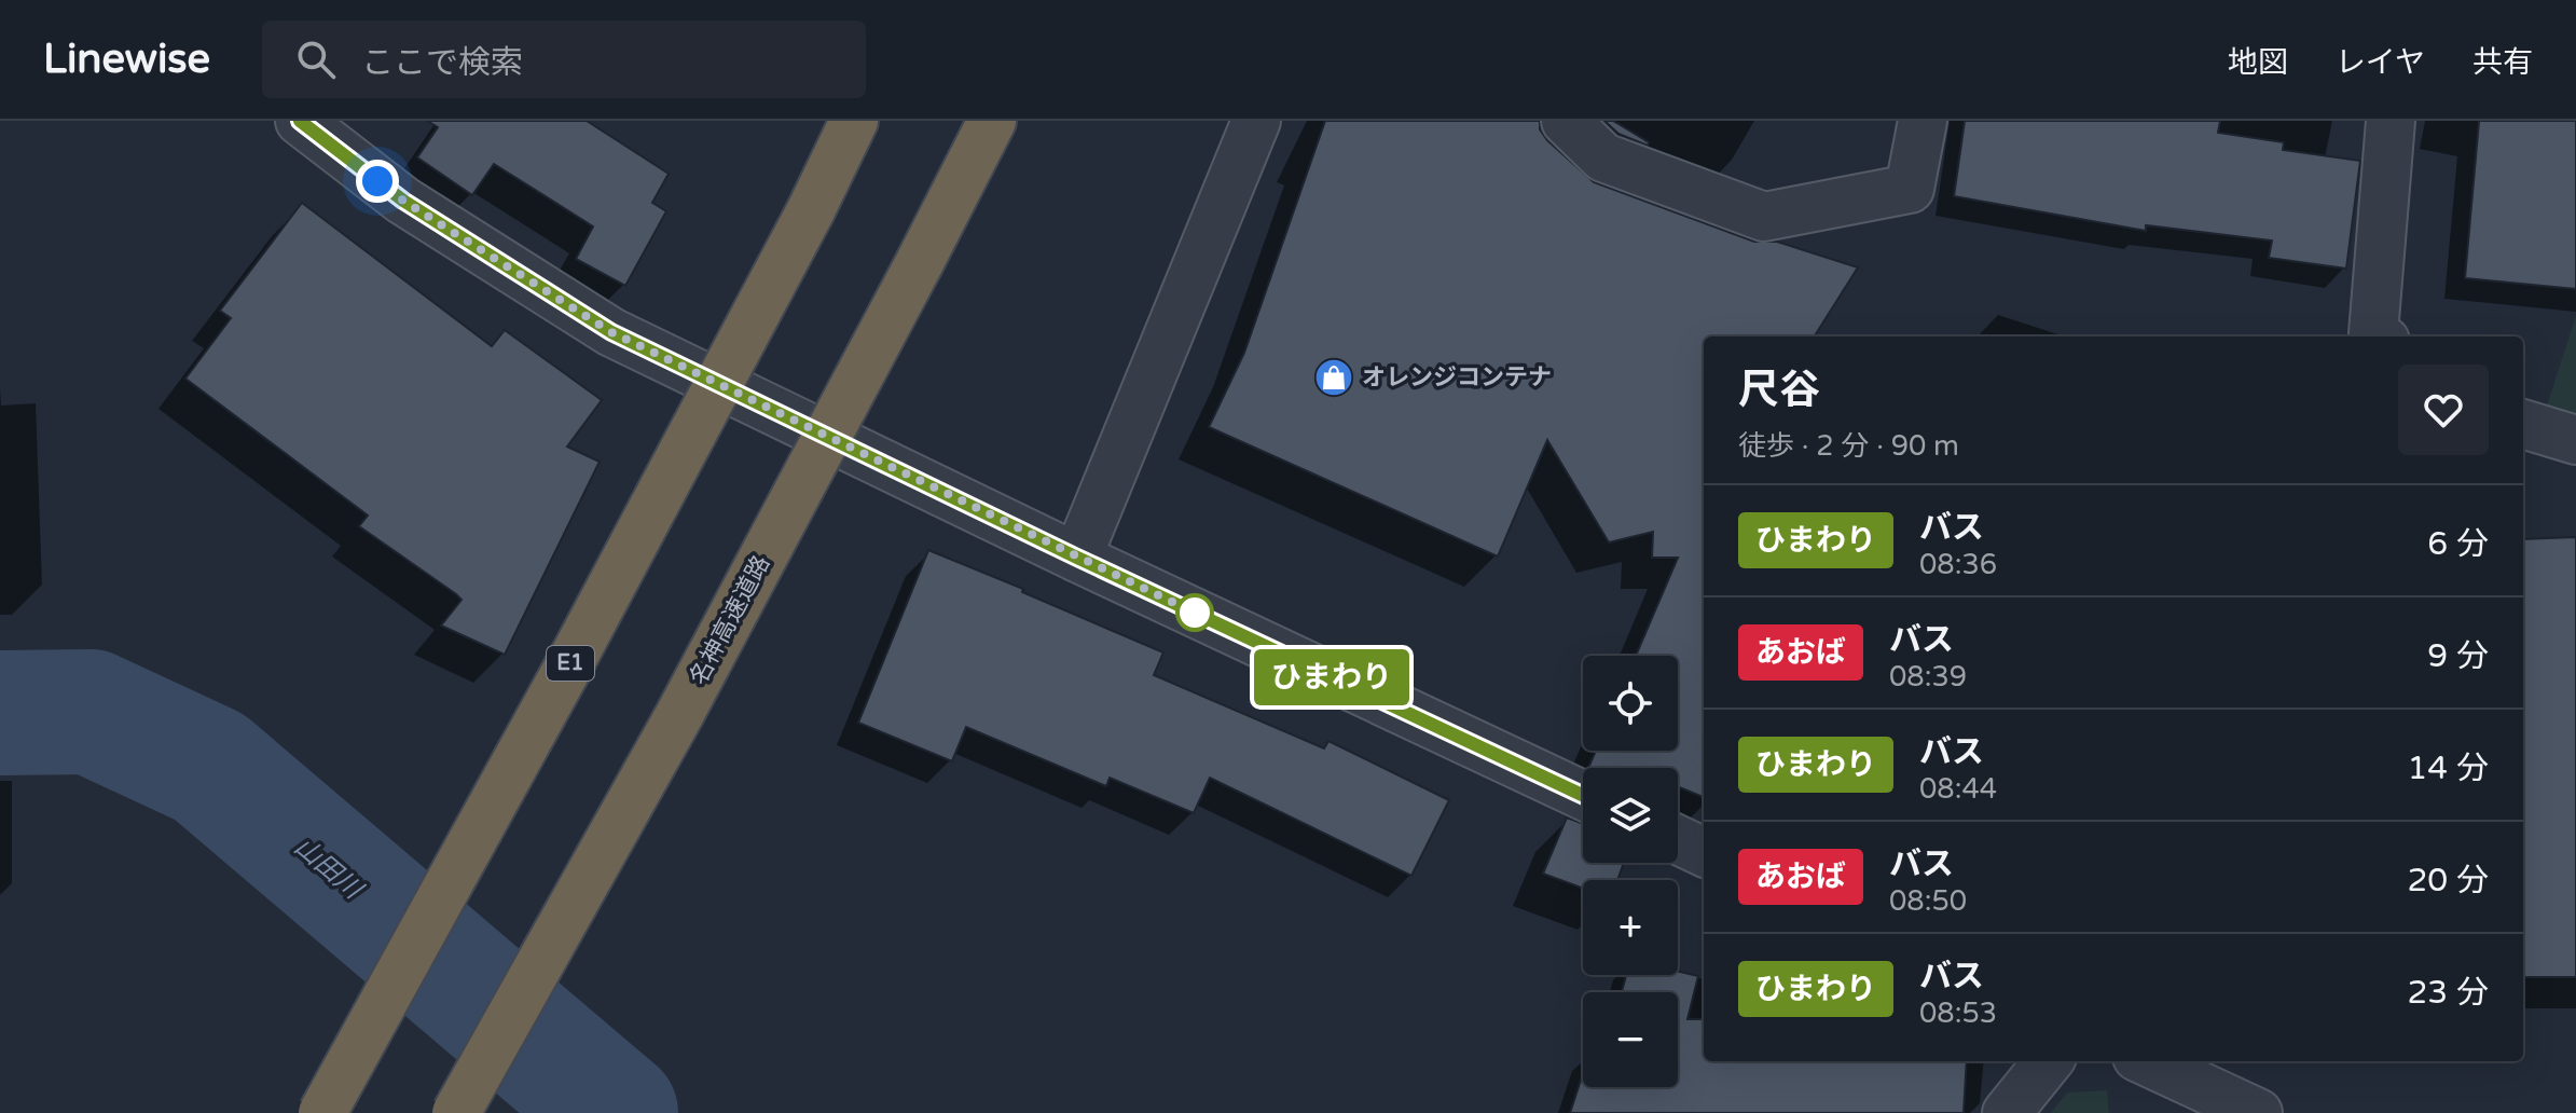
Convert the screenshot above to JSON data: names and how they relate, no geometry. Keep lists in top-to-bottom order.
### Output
{
  "streets": {
    "highway": ["名神高速道路", "E1"]
  },
  "water": ["山田川"],
  "places": {
    "shop": ["オレンジコンテナ"]
  },
  "lines": ["bus line ひまわり"],
  "page": {
    "header": "Linewise",
    "search": "ここで検索",
    "nav": ["地図", "レイヤ", "共有"],
    "on_map": "ひまわり",
    "heading": ["尺谷", "徒歩 · 2 分 · 90 m"],
    "list": [
      {
        "mark": "ひまわり",
        "name": "バス",
        "note": "08:36",
        "value": "6 分"
      },
      {
        "mark": "あおば",
        "name": "バス",
        "note": "08:39",
        "value": "9 分"
      },
      {
        "mark": "ひまわり",
        "name": "バス",
        "note": "08:44",
        "value": "14 分"
      },
      {
        "mark": "あおば",
        "name": "バス",
        "note": "08:50",
        "value": "20 分"
      },
      {
        "mark": "ひまわり",
        "name": "バス",
        "note": "08:53",
        "value": "23 分"
      }
    ],
    "map_buttons": ["+", "−"]
  }
}
